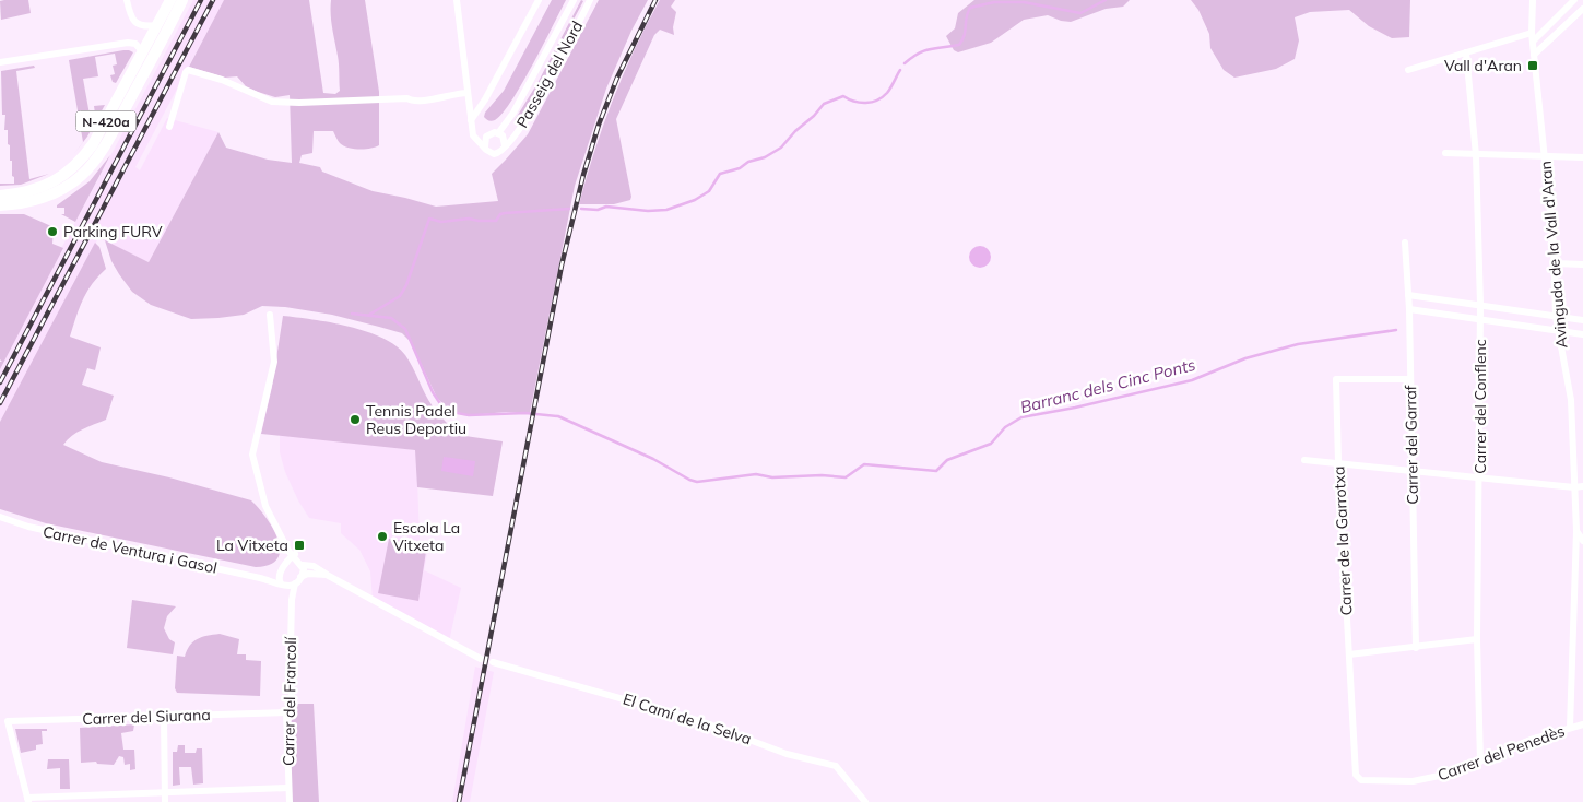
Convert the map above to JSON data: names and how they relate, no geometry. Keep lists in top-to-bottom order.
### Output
{
  "streets": {
    "main road": ["N-420a"],
    "street": [
      "Passeig del Nord",
      "Avinguda de la Vall d'Aran",
      "Carrer del Conflenc",
      "Carrer del Garraf",
      "Carrer de la Garrotxa",
      "Carrer de Ventura i Gasol",
      "Carrer del Francolí",
      "Carrer del Siurana",
      "El Camí de la Selva",
      "Carrer del Penedès"
    ]
  },
  "crossings": [
    ["Avinguda de la Vall d'Aran", "Carrer del Penedès"],
    ["Carrer del Conflenc", "Carrer del Penedès"],
    ["Carrer del Garraf", "Carrer de la Garrotxa"],
    ["Carrer de la Garrotxa", "Carrer del Penedès"],
    ["Carrer de Ventura i Gasol", "Carrer del Francolí"],
    ["Carrer del Francolí", "Carrer del Siurana"]
  ],
  "water": ["Barranc dels Cinc Ponts"],
  "places": {
    "transit": ["Vall d'Aran", "La Vitxeta"],
    "other": ["Parking FURV", "Tennis Padel Reus Deportiu", "Escola La Vitxeta"]
  }
}
